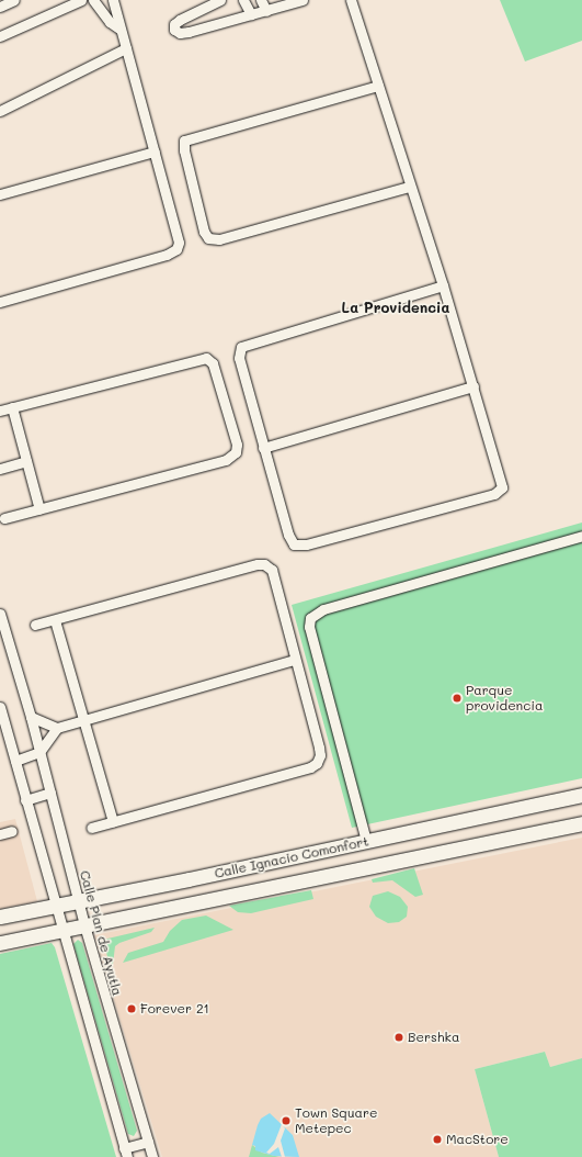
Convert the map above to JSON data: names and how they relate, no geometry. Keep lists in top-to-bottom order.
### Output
{
  "streets": {
    "main road": ["Calle Ignacio Comonfort"],
    "street": ["Calle Plan de Ayutla"]
  },
  "crossings": [
    ["Calle Ignacio Comonfort", "Calle Plan de Ayutla"]
  ],
  "districts": ["La Providencia"],
  "places": [
    "Parque providencia",
    "Forever 21",
    "Bershka",
    "Town Square Metepec",
    "MacStore"
  ]
}
